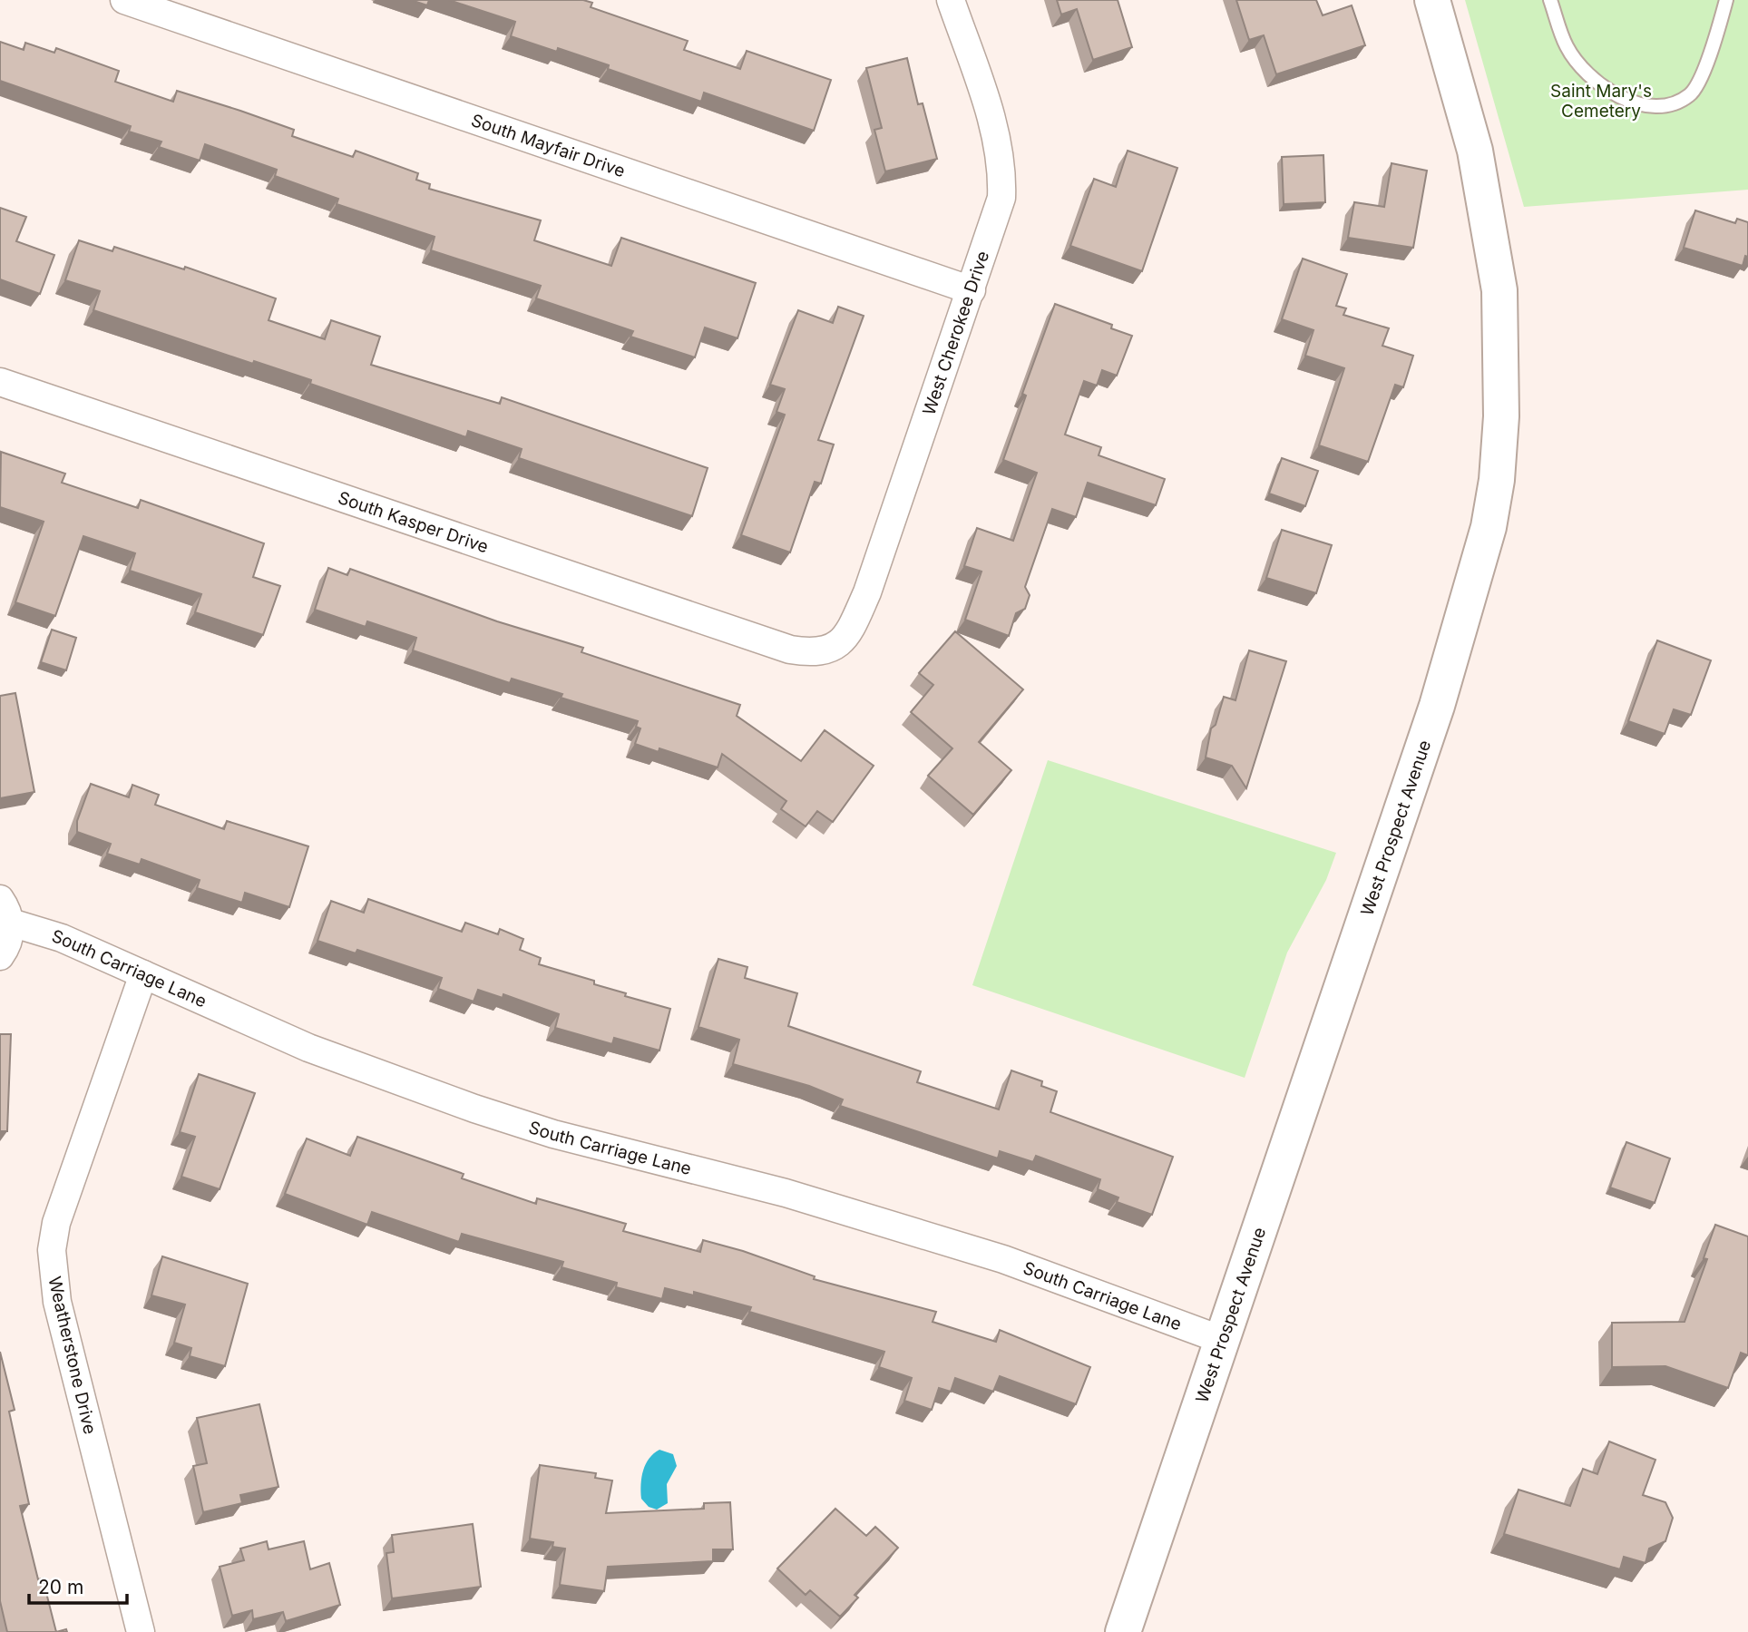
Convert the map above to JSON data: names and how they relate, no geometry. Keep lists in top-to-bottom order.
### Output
{
  "streets": {
    "main road": ["West Prospect Avenue"],
    "street": [
      "South Mayfair Drive",
      "West Cherokee Drive",
      "South Kasper Drive",
      "South Carriage Lane",
      "Weatherstone Drive"
    ]
  },
  "crossings": [
    ["South Mayfair Drive", "West Cherokee Drive"],
    ["West Cherokee Drive", "South Kasper Drive"],
    ["West Prospect Avenue", "South Carriage Lane"],
    ["South Carriage Lane", "Weatherstone Drive"]
  ],
  "parks": ["Saint Mary's Cemetery"],
  "scale_bar": "20 m"
}
